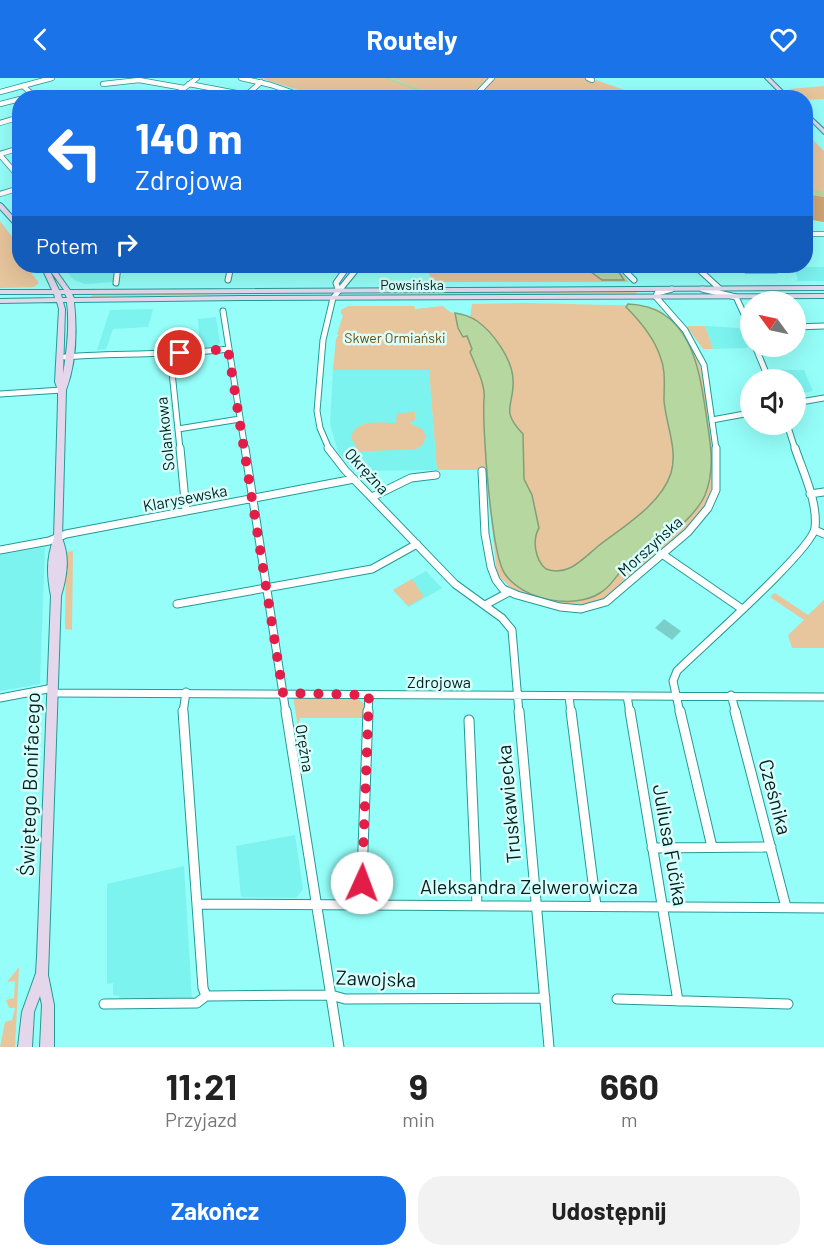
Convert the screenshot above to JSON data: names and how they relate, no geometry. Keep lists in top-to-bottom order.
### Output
{
  "streets": {
    "main road": ["Powsińska", "Świętego Bonifacego"],
    "street": [
      "Solankowa",
      "Okrężna",
      "Klarysewska",
      "Morszyńska",
      "Zdrojowa",
      "Orężna",
      "Cześnika",
      "Truskawiecka",
      "Juliusa Fučíka",
      "Aleksandra Zelwerowicza",
      "Zawojska"
    ]
  },
  "crossings": [
    ["Powsińska", "Okrężna"],
    ["Powsińska", "Morszyńska"],
    ["Powsińska", "Świętego Bonifacego"],
    ["Solankowa", "Klarysewska"],
    ["Okrężna", "Klarysewska"],
    ["Okrężna", "Truskawiecka"],
    ["Klarysewska", "Orężna"],
    ["Klarysewska", "Świętego Bonifacego"],
    ["Zdrojowa", "Orężna"],
    ["Zdrojowa", "Świętego Bonifacego"],
    ["Zdrojowa", "Cześnika"],
    ["Zdrojowa", "Truskawiecka"],
    ["Zdrojowa", "Juliusa Fučíka"],
    ["Orężna", "Aleksandra Zelwerowicza"],
    ["Orężna", "Zawojska"],
    ["Cześnika", "Aleksandra Zelwerowicza"],
    ["Truskawiecka", "Aleksandra Zelwerowicza"],
    ["Truskawiecka", "Zawojska"],
    ["Juliusa Fučíka", "Aleksandra Zelwerowicza"]
  ],
  "parks": ["Skwer Ormiański"],
  "north": "top left",
  "page": {
    "header": "Routely",
    "turn": ["140 m", "Zdrojowa"],
    "then": "Potem",
    "eta": [
      "11:21",
      "Przyjazd",
      "9",
      "min",
      "660",
      "m"
    ],
    "buttons": ["Zakończ", "Udostępnij"]
  }
}
